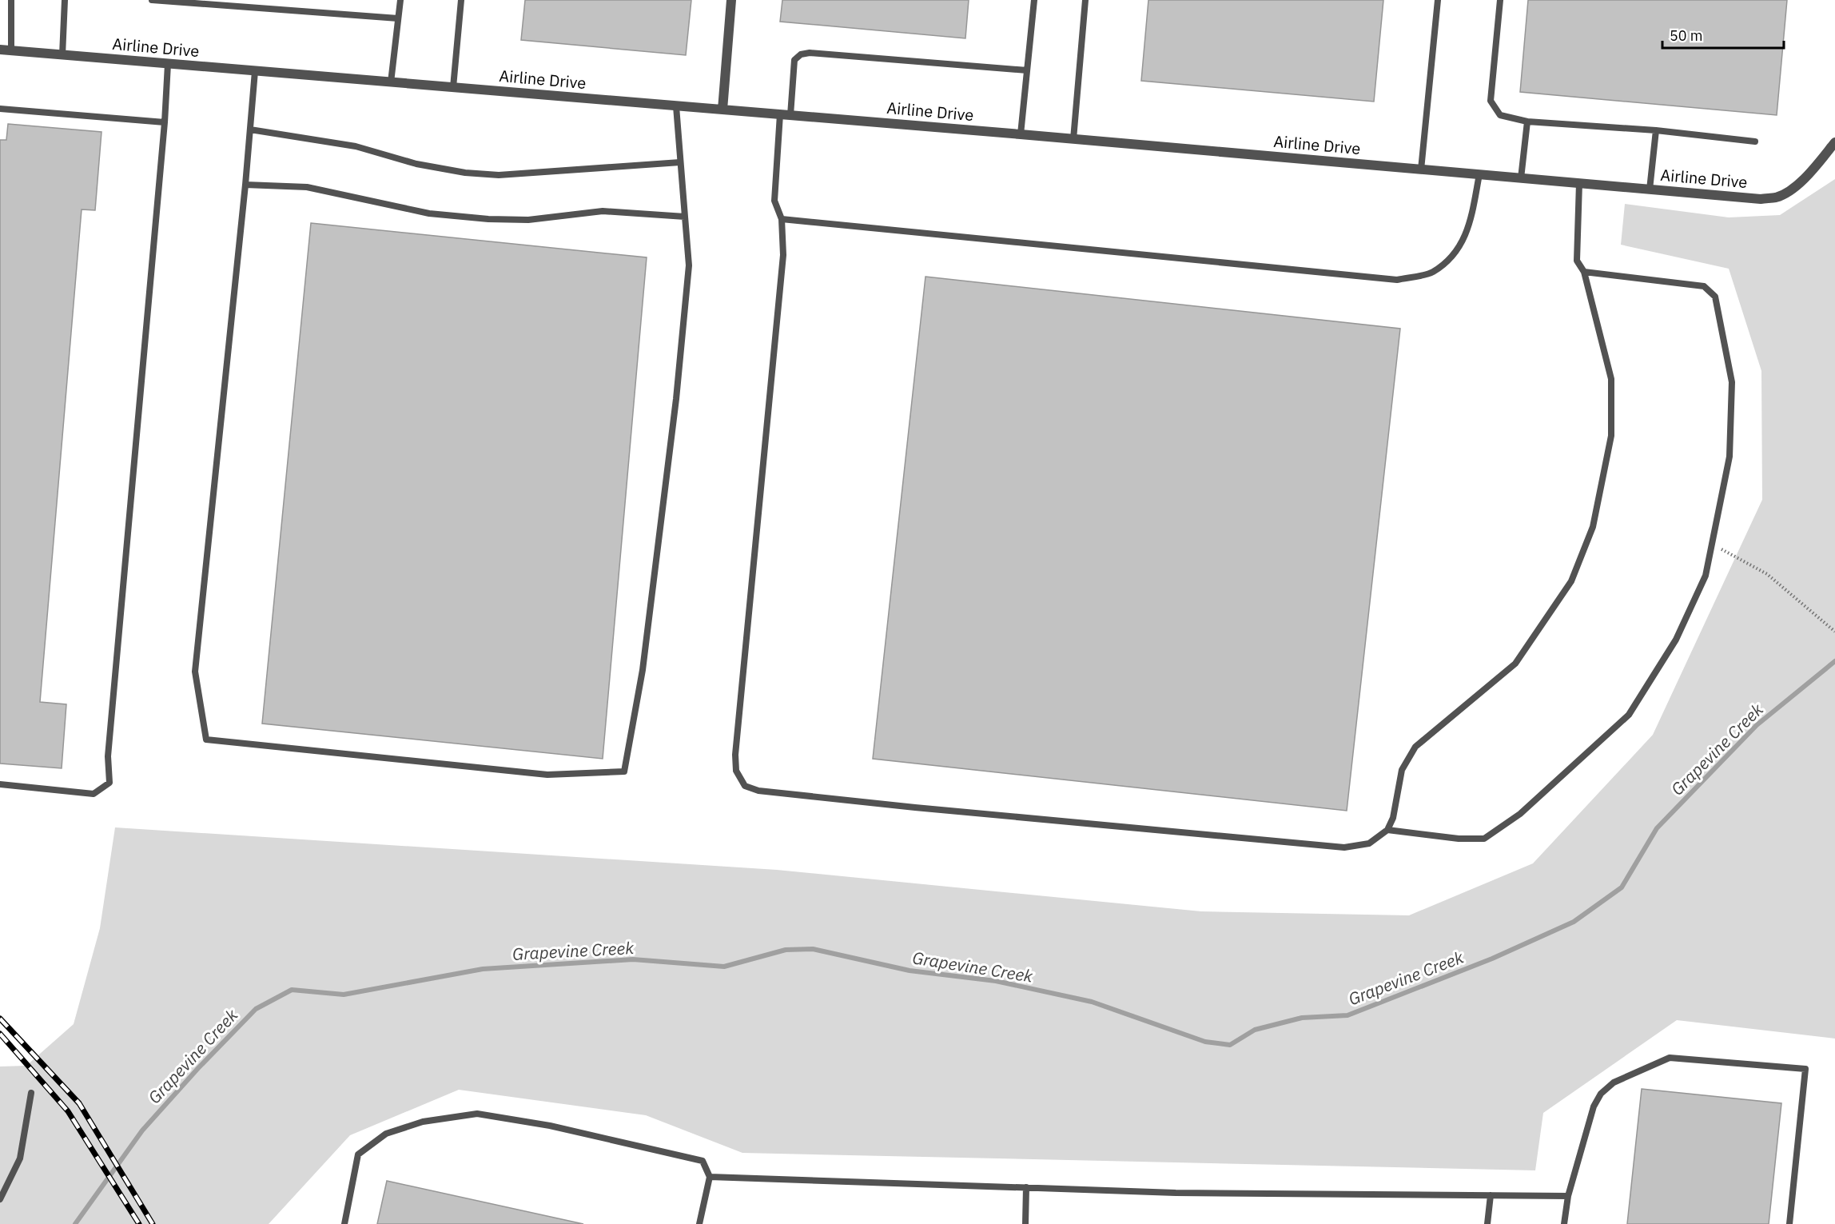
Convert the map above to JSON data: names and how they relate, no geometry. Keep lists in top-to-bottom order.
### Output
{
  "streets": {
    "street": ["Airline Drive"]
  },
  "water": ["Grapevine Creek"],
  "scale_bar": "50 m"
}
